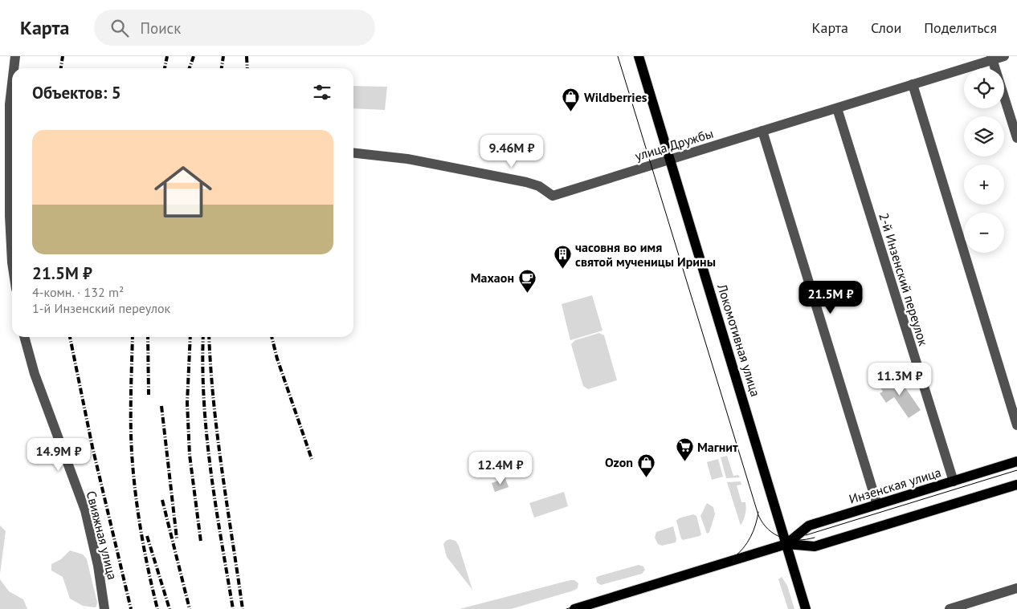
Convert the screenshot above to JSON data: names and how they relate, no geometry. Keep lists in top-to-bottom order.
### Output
{
  "streets": {
    "main road": ["Локомотивная улица", "Инзенская улица"],
    "street": ["улица Дружбы", "2-й Инзенский переулок", "Свияжная улица"]
  },
  "crossings": [
    ["улица Дружбы", "2-й Инзенский переулок"],
    ["улица Дружбы", "Локомотивная улица"],
    ["2-й Инзенский переулок", "Инзенская улица"],
    ["Локомотивная улица", "Инзенская улица"]
  ],
  "places": {
    "shop": ["Wildberries", "Ozon"],
    "building": ["часовня во имя святой мученицы Ирины"],
    "cafe": ["Махаон"],
    "supermarket": ["Магнит"]
  },
  "page": {
    "header": "Карта",
    "search": "Поиск",
    "nav": ["Карта", "Слои", "Поделиться"],
    "map_buttons": ["+", "−"],
    "heading": "Объектов: 5",
    "list": [
      {
        "name": "21.5M ₽",
        "note": "4-комн. · 132 m² · 1-й Инзенский переулок"
      }
    ],
    "price": [
      "9.46M ₽",
      "21.5M ₽",
      "11.3M ₽",
      "14.9M ₽",
      "12.4M ₽"
    ]
  }
}
